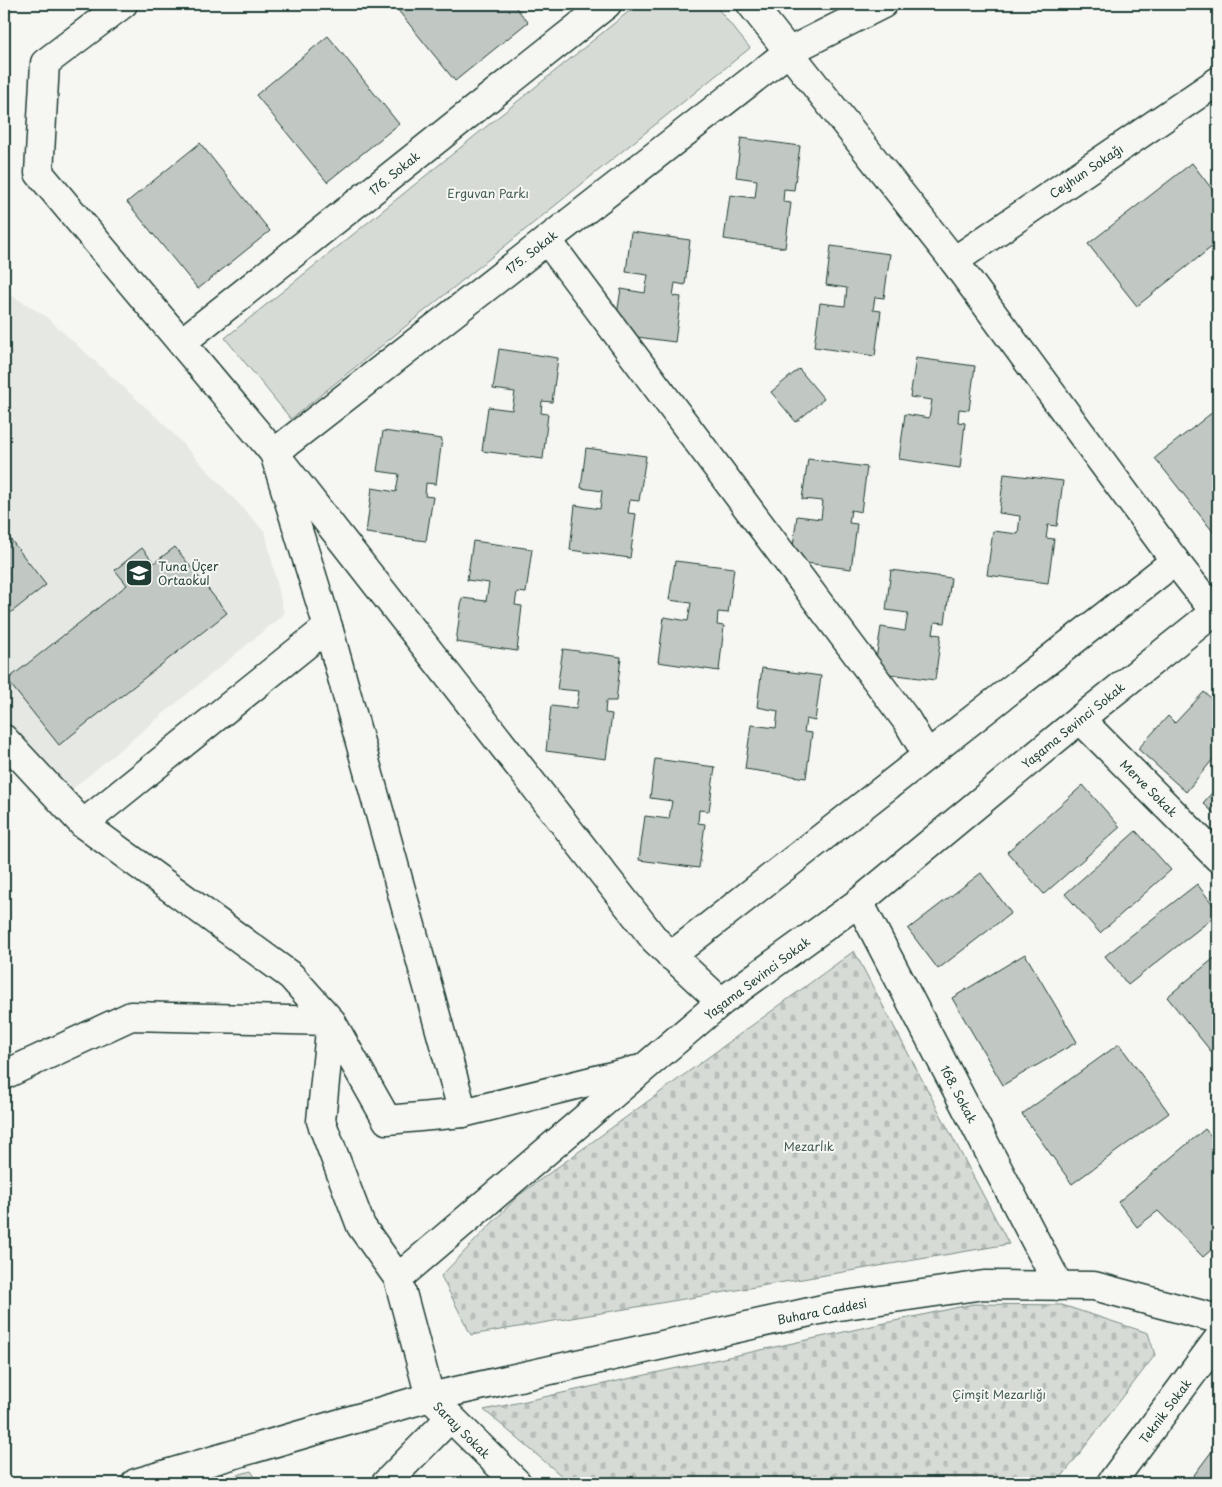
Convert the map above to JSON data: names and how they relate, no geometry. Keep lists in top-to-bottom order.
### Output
{
  "streets": {
    "street": [
      "Ceyhun Sokağı",
      "176. Sokak",
      "175. Sokak",
      "Yaşama Sevinci Sokak",
      "Merve Sokak",
      "168. Sokak",
      "Buhara Caddesi",
      "Teknik Sokak",
      "Saray Sokak"
    ]
  },
  "crossings": [
    ["Yaşama Sevinci Sokak", "Merve Sokak"],
    ["Yaşama Sevinci Sokak", "168. Sokak"],
    ["168. Sokak", "Buhara Caddesi"],
    ["Buhara Caddesi", "Saray Sokak"]
  ],
  "parks": ["Erguvan Parkı", "Mezarlık", "Çimşit Mezarlığı"],
  "places": {
    "school or university": ["Tuna Üçer Ortaokul"]
  }
}
